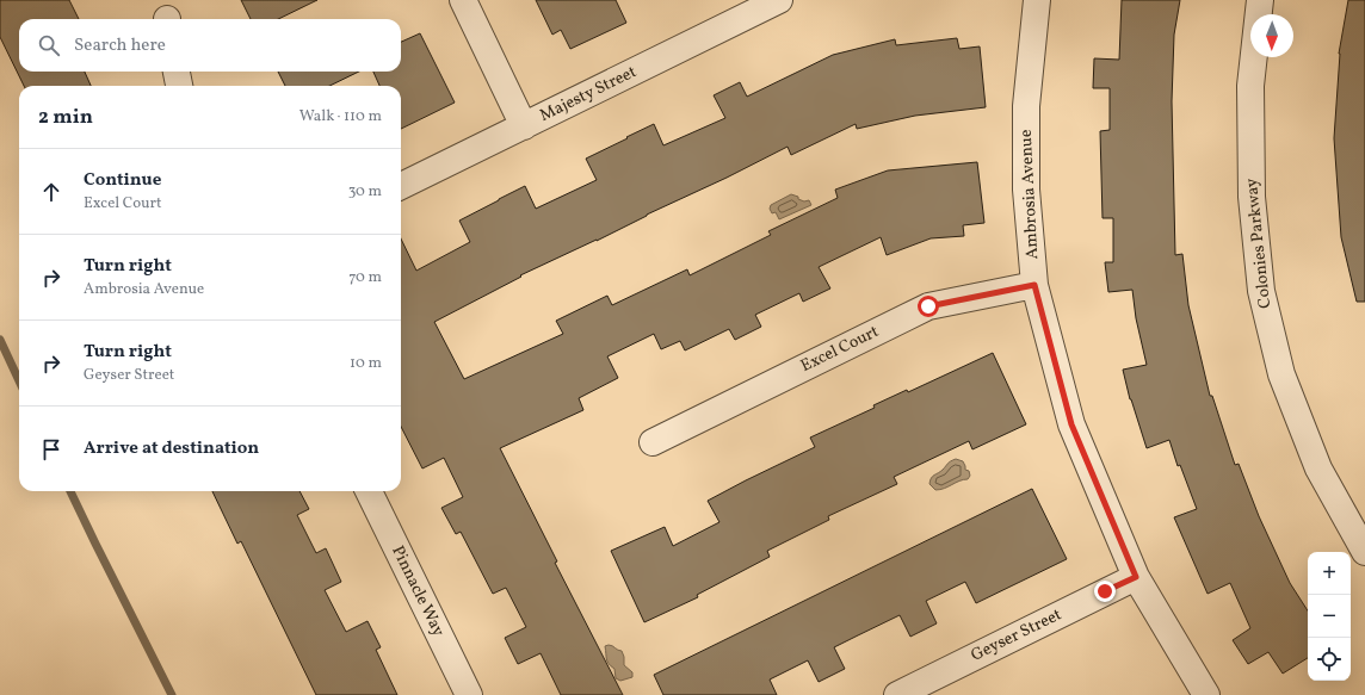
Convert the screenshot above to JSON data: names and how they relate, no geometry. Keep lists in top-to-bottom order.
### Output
{
  "streets": {
    "street": [
      "Majesty Street",
      "Ambrosia Avenue",
      "Colonies Parkway",
      "Excel Court",
      "Pinnacle Way",
      "Geyser Street"
    ]
  },
  "crossings": [
    ["Ambrosia Avenue", "Excel Court"],
    ["Ambrosia Avenue", "Geyser Street"]
  ],
  "north": "bottom",
  "page": {
    "search": "Search here",
    "heading": ["2 min", "Walk · 110 m"],
    "list": [
      ["Continue", "Excel Court", "30 m"],
      ["Turn right", "Ambrosia Avenue", "70 m"],
      ["Turn right", "Geyser Street", "10 m"],
      "Arrive at destination"
    ],
    "map_buttons": ["+", "−"]
  }
}
